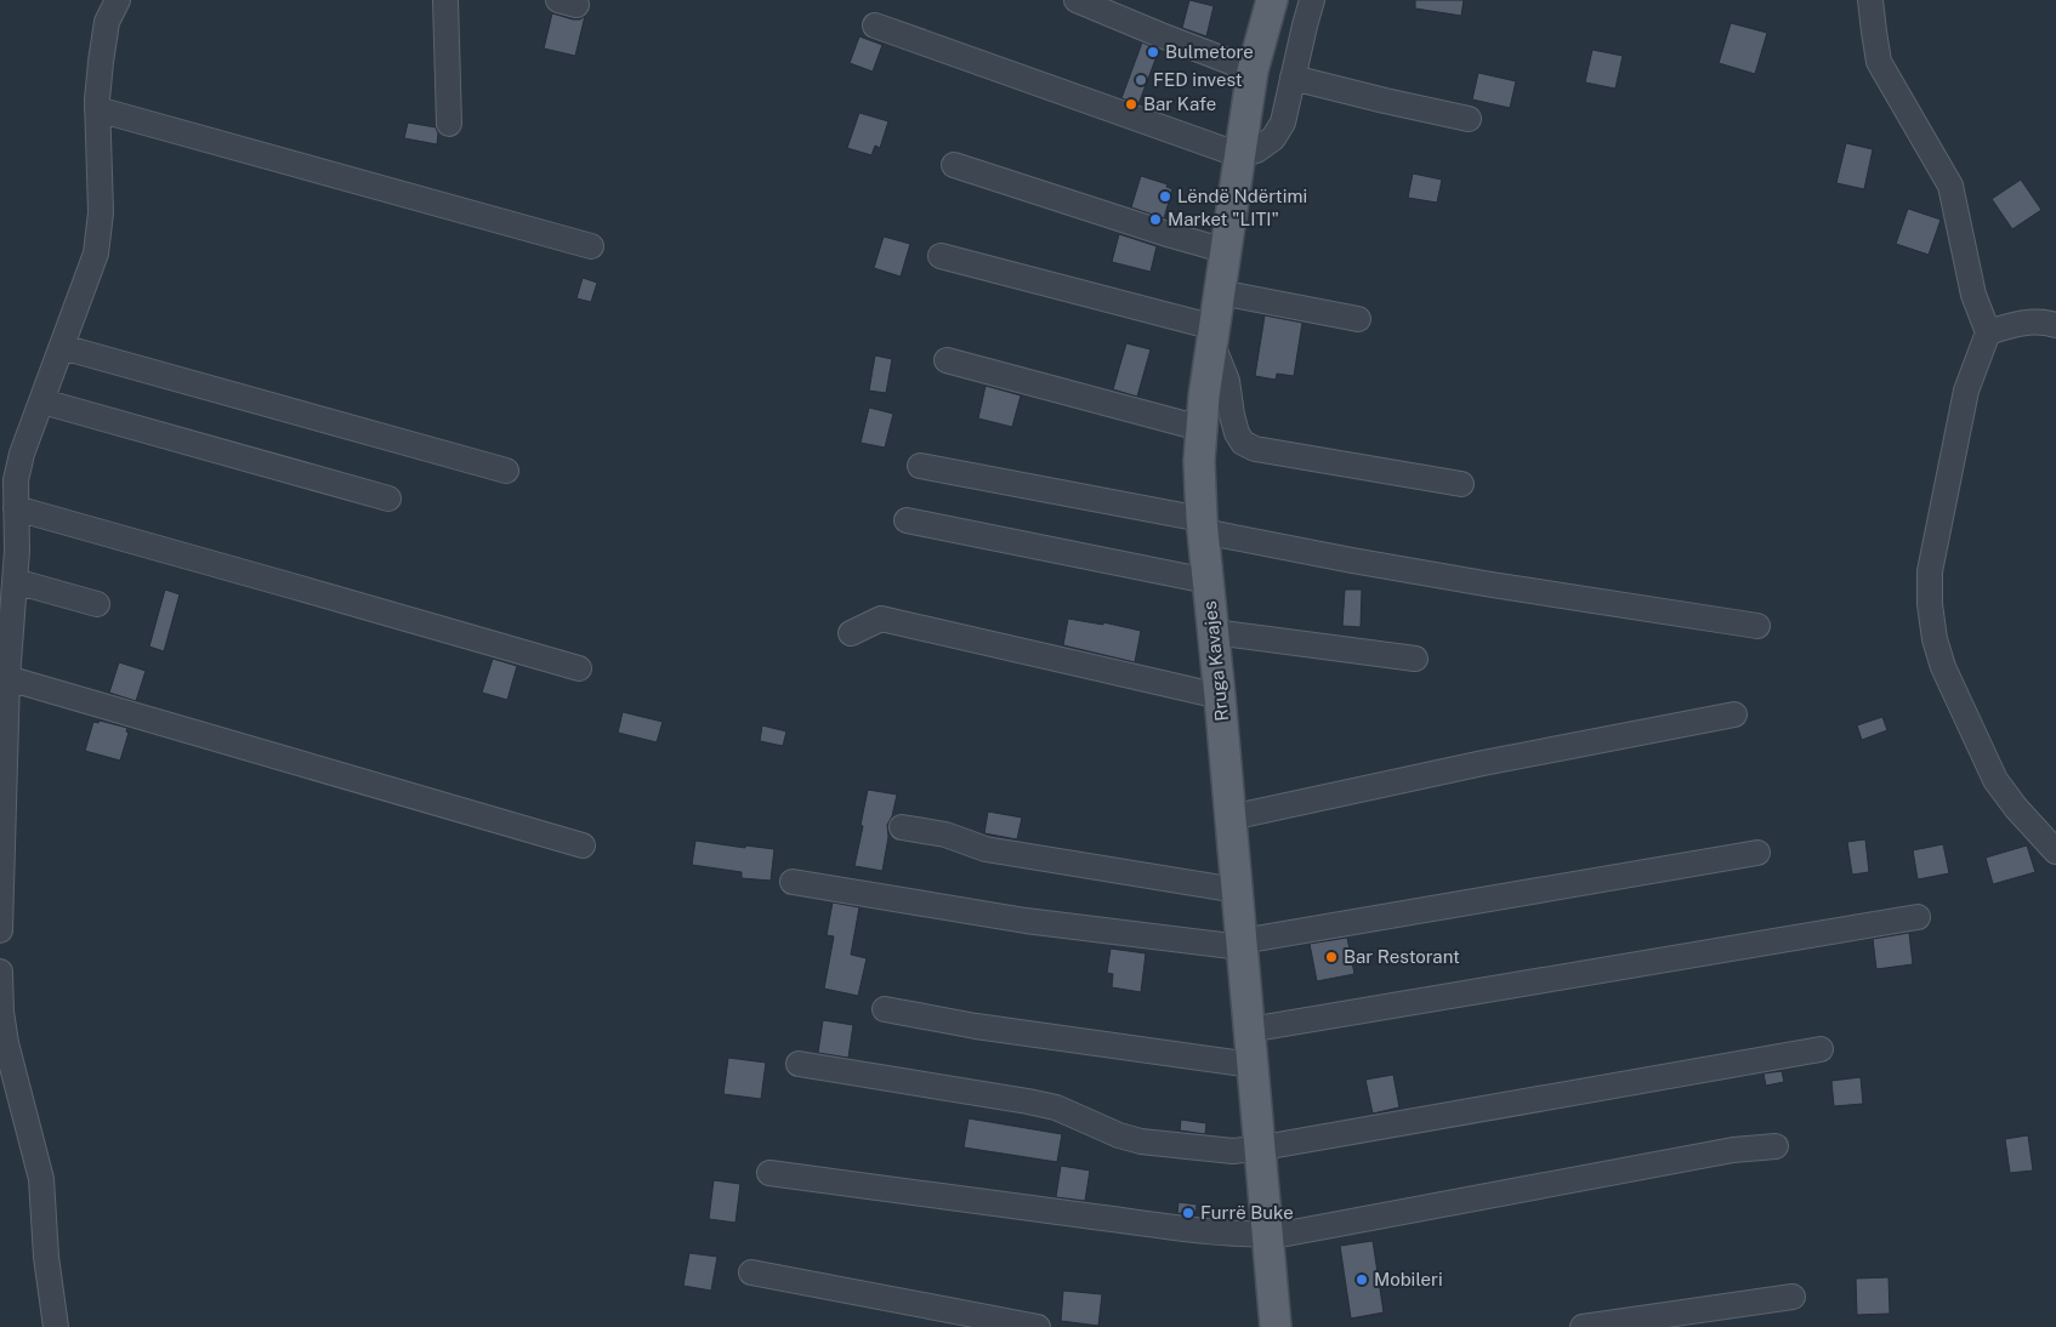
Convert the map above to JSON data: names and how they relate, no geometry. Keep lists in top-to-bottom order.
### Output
{
  "streets": {
    "main road": ["Rruga Kavajes"]
  },
  "places": [
    "Bulmetore",
    "FED invest",
    "Bar Kafe",
    "Lëndë Ndërtimi",
    "Market \"LITI\"",
    "Bar Restorant",
    "Furrë Buke",
    "Mobileri"
  ]
}
